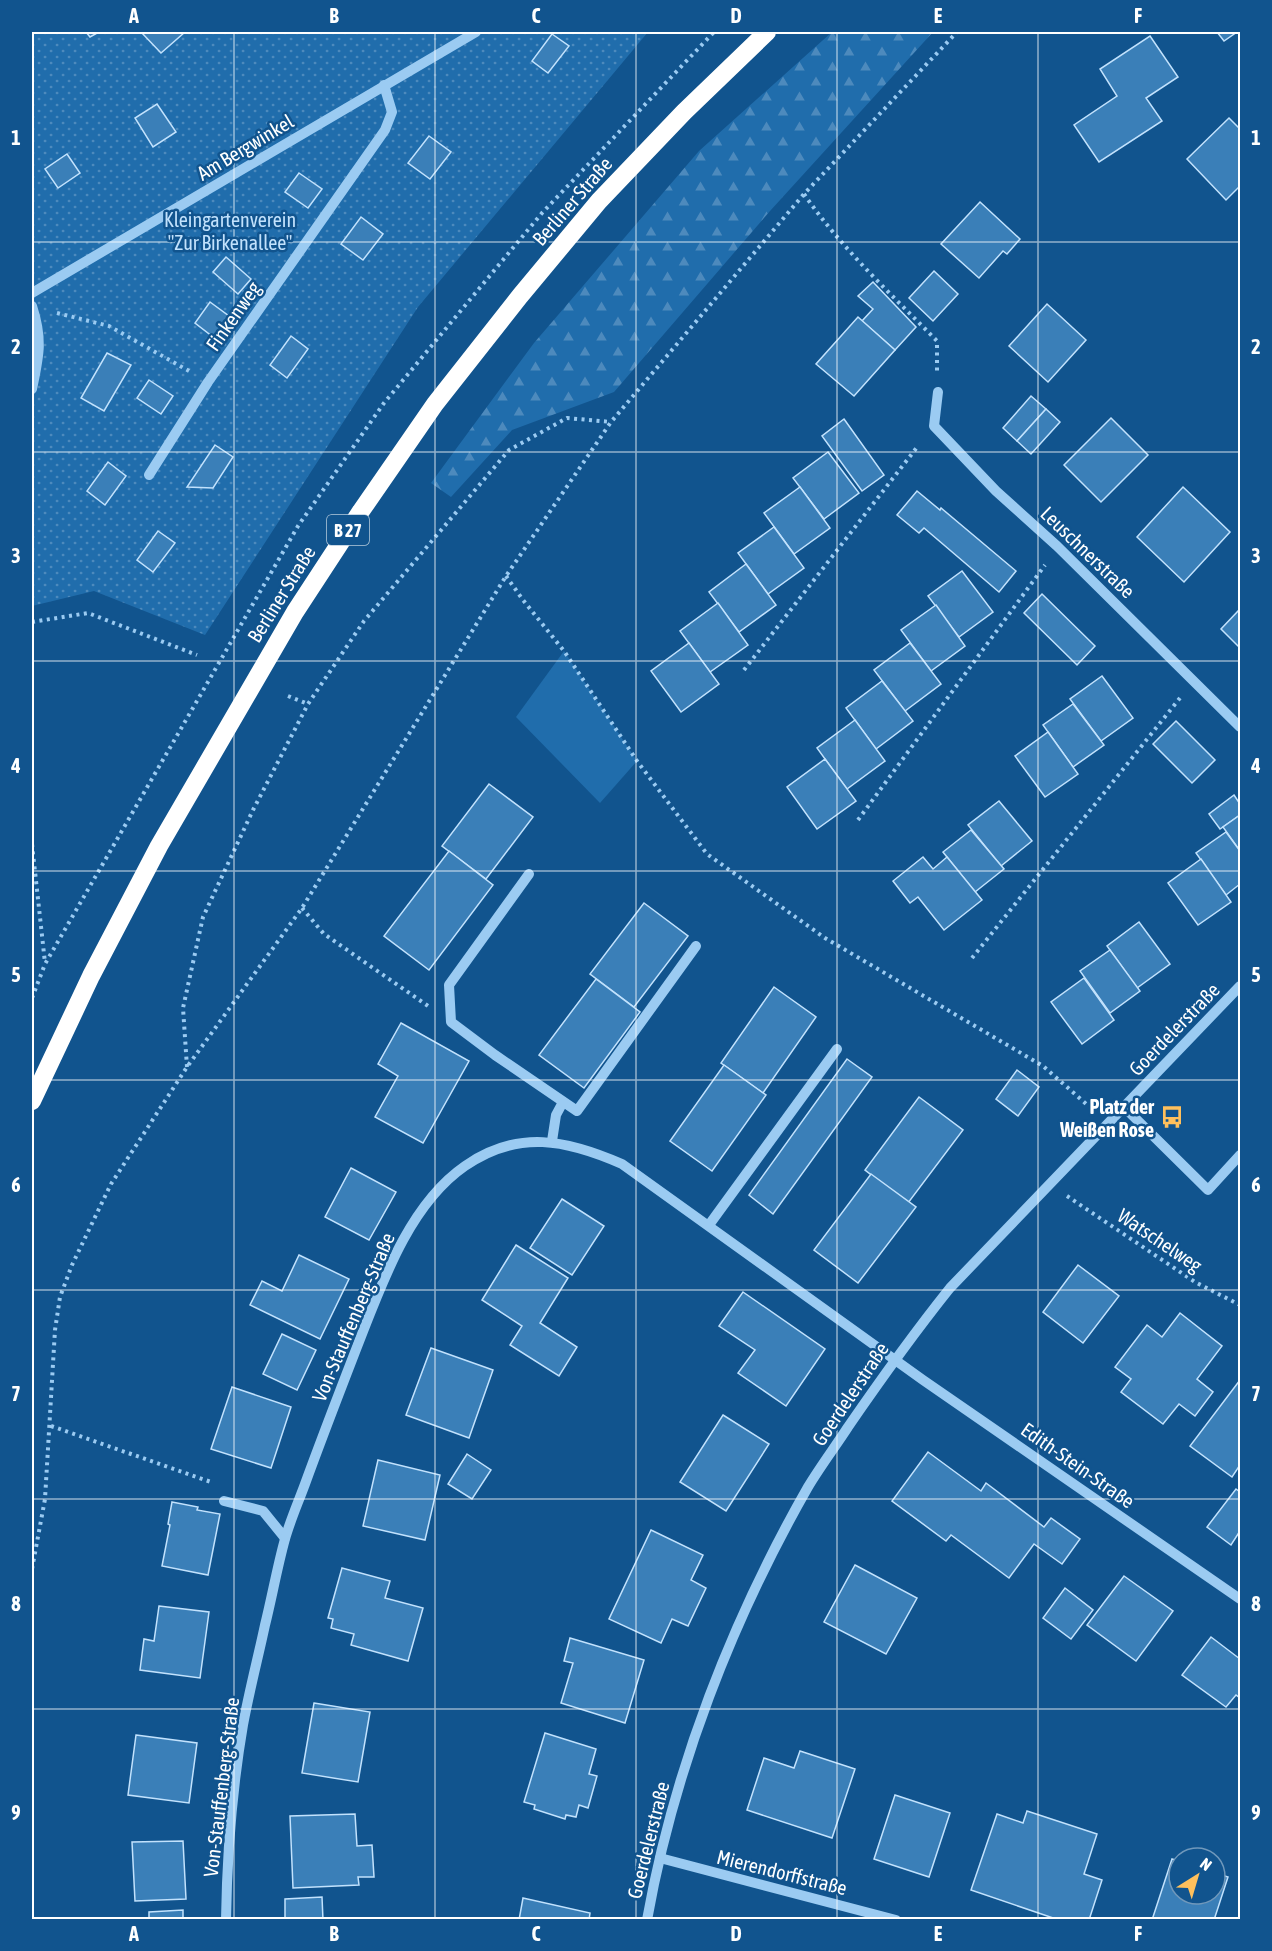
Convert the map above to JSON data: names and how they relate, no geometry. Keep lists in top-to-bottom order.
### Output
{
  "streets": {
    "highway": ["Berliner Straße", "B 27"],
    "street": [
      "Am Bergwinkel",
      "Finkenweg",
      "Leuschnerstraße",
      "Goerdelerstraße",
      "Von-Stauffenberg-Straße",
      "Edith-Stein-Straße",
      "Mierendorffstraße"
    ],
    "path": ["Watschelweg"]
  },
  "crossings": [
    ["Am Bergwinkel", "Finkenweg"],
    ["Goerdelerstraße", "Von-Stauffenberg-Straße"],
    ["Goerdelerstraße", "Edith-Stein-Straße"],
    ["Goerdelerstraße", "Mierendorffstraße"],
    ["Von-Stauffenberg-Straße", "Edith-Stein-Straße"]
  ],
  "parks": ["Kleingartenverein \"Zur Birkenallee\""],
  "places": {
    "bus stop": ["Platz der Weißen Rose"]
  },
  "north": "top right",
  "grid": {
    "columns": [
      "A",
      "B",
      "C",
      "D",
      "E",
      "F"
    ],
    "rows": [
      "1",
      "2",
      "3",
      "4",
      "5",
      "6",
      "7",
      "8",
      "9"
    ]
  }
}
